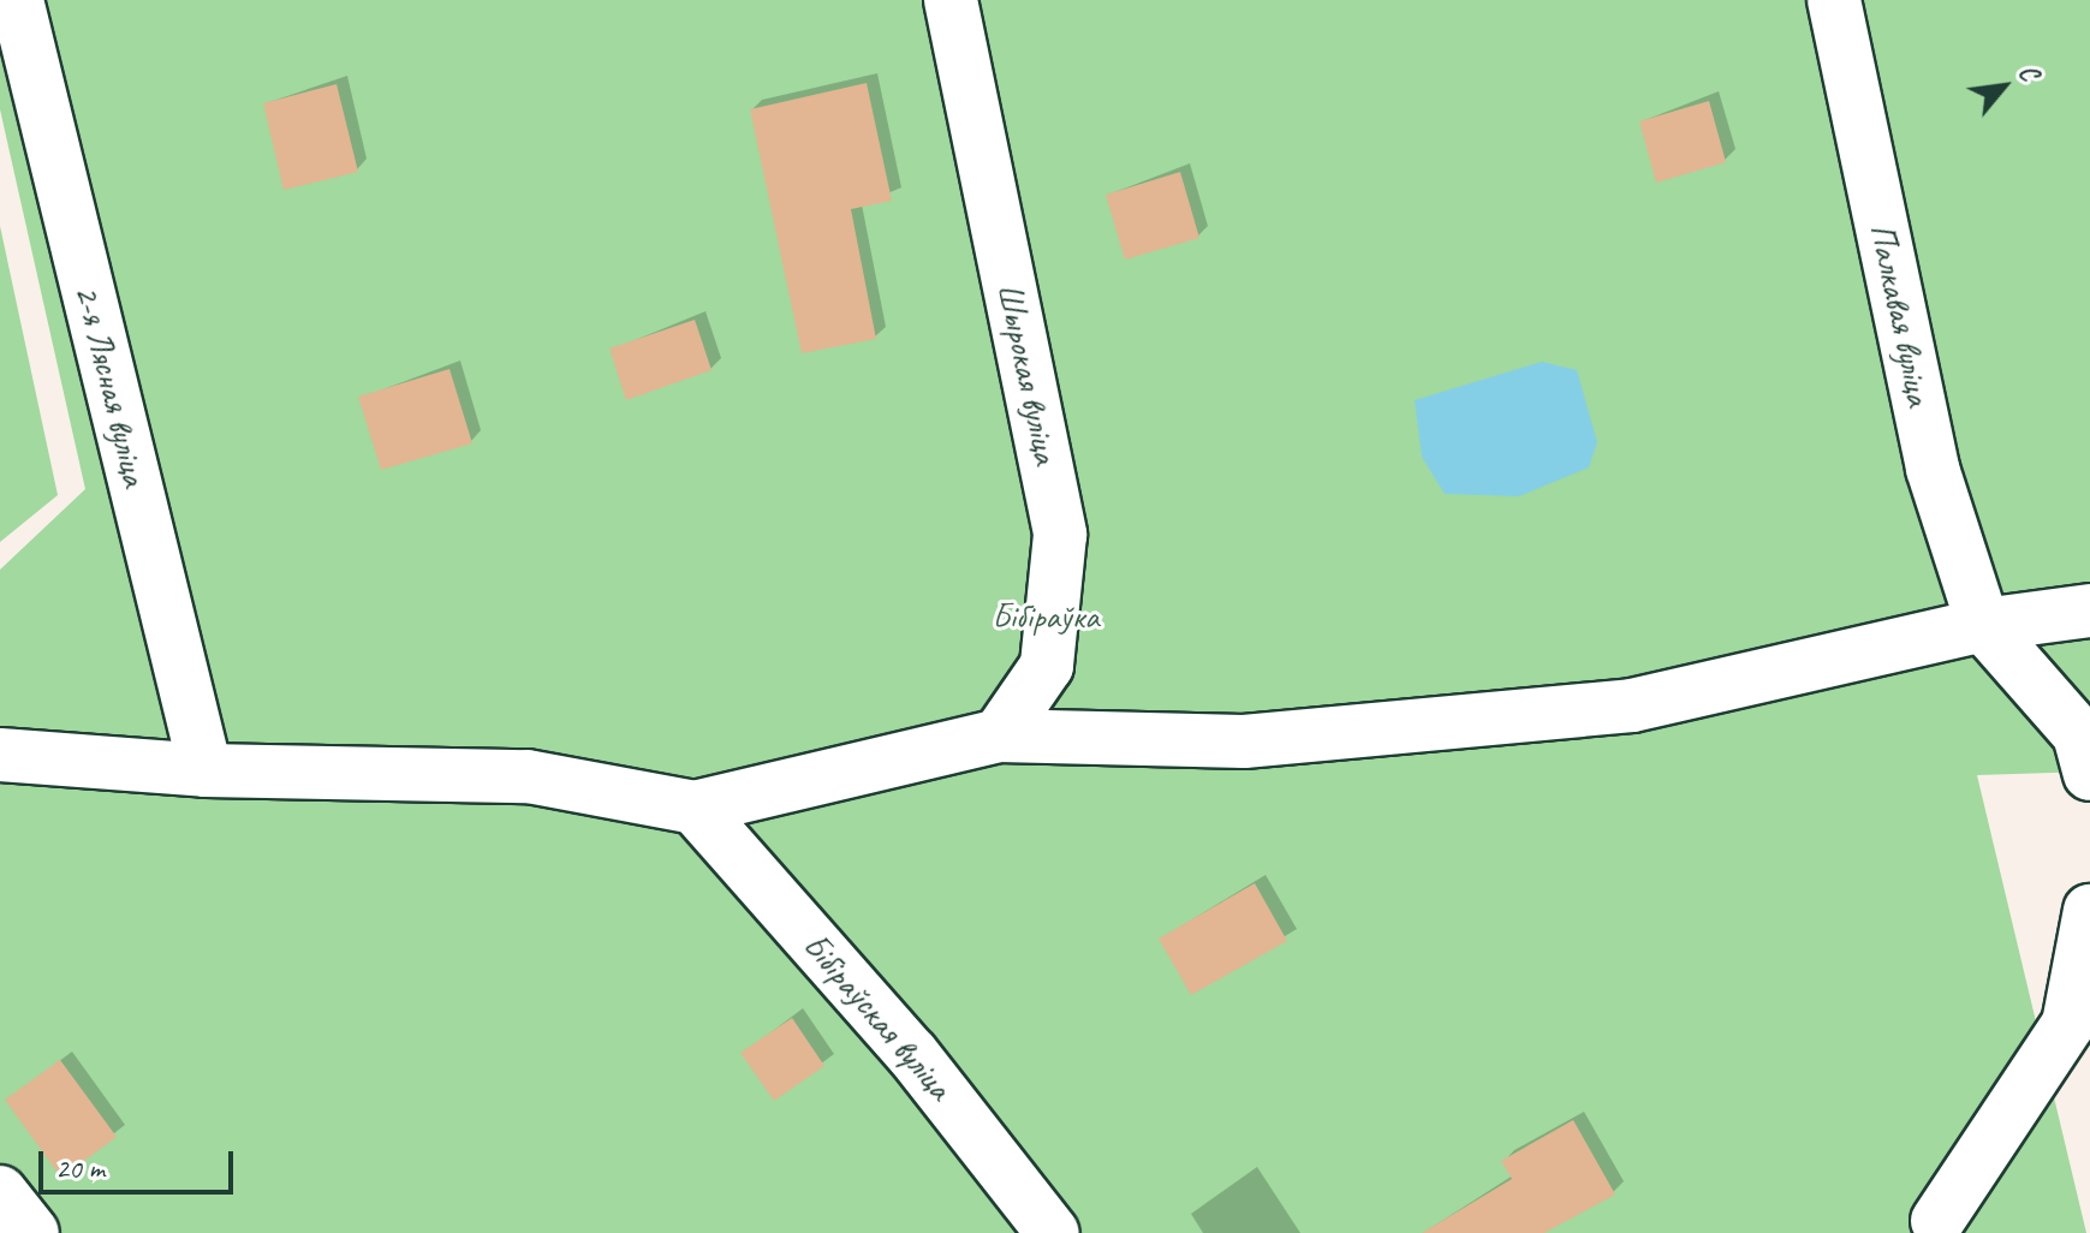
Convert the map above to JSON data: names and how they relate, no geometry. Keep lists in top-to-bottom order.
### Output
{
  "streets": {
    "street": [
      "Палкавая вуліца",
      "Шырокая вуліца",
      "2-я Лясная вуліца",
      "Бібіраўская вуліца"
    ]
  },
  "parks": ["Бібіраўка"],
  "scale_bar": "20 m",
  "north": "top right"
}
